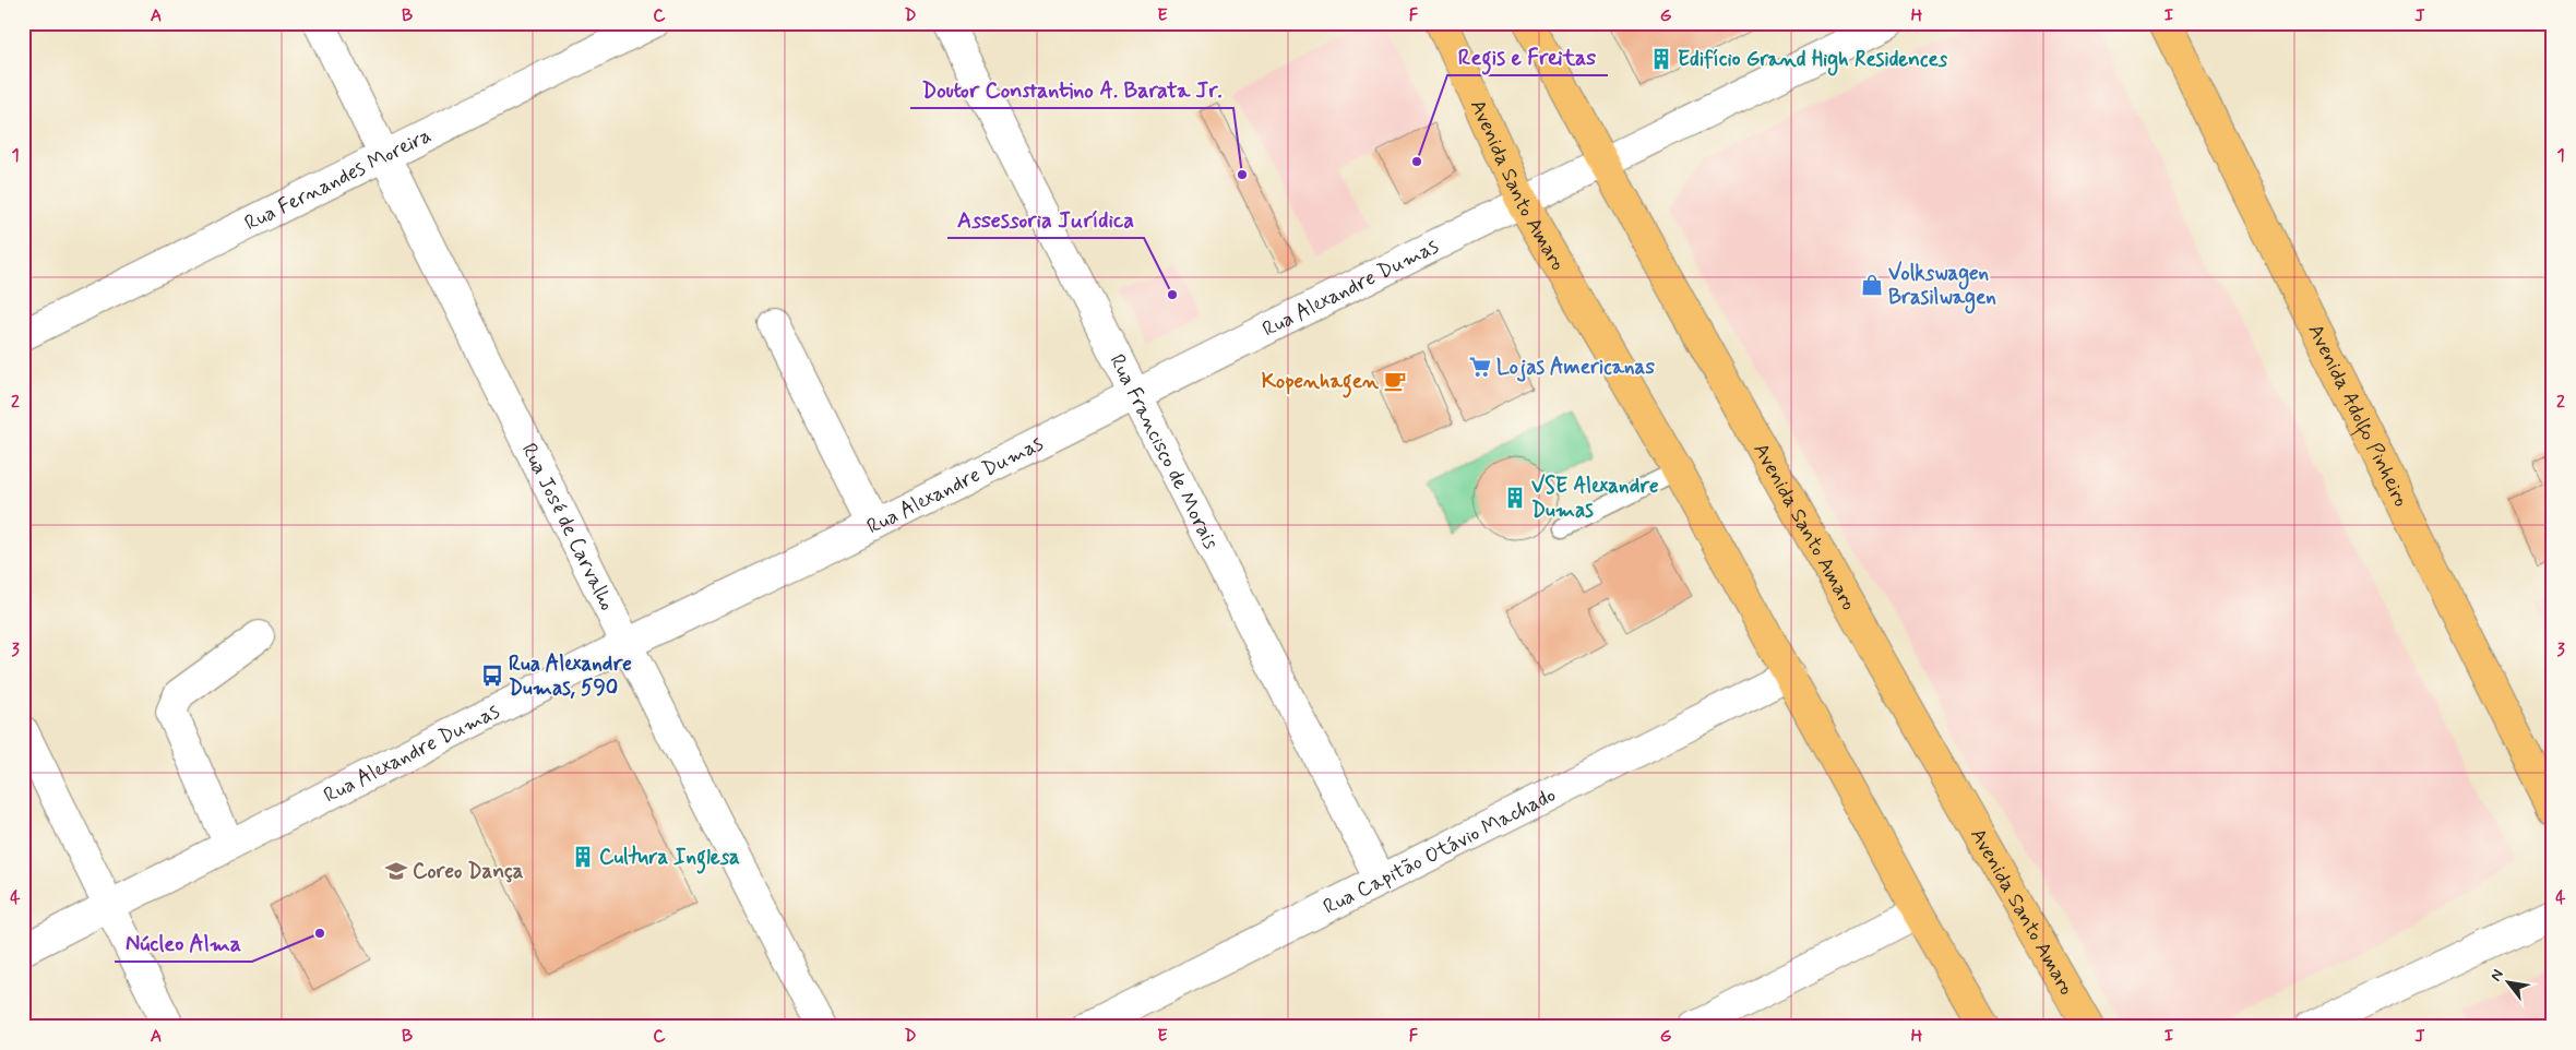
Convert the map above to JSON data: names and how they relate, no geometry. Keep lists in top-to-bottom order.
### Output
{
  "streets": {
    "main road": ["Avenida Santo Amaro", "Avenida Adolfo Pinheiro"],
    "street": [
      "Rua Fernandes Moreira",
      "Rua Alexandre Dumas",
      "Rua Francisco de Morais",
      "Rua José de Carvalho",
      "Rua Capitão Otávio Machado"
    ]
  },
  "crossings": [
    ["Rua Fernandes Moreira", "Rua José de Carvalho"],
    ["Avenida Santo Amaro", "Rua Alexandre Dumas"],
    ["Avenida Santo Amaro", "Rua Capitão Otávio Machado"],
    ["Rua Alexandre Dumas", "Rua Francisco de Morais"],
    ["Rua Alexandre Dumas", "Rua José de Carvalho"],
    ["Rua Francisco de Morais", "Rua Capitão Otávio Machado"]
  ],
  "places": {
    "building": ["Edifício Grand High Residences", "VSE Alexandre Dumas", "Cultura Inglesa"],
    "other": [
      "Regis e Freitas",
      "Doutor Constantino A. Barata Jr.",
      "Assessoria Jurídica",
      "Núcleo Alma"
    ],
    "shop": ["Volkswagen Brasilwagen"],
    "supermarket": ["Lojas Americanas"],
    "cafe": ["Kopenhagen"],
    "bus stop": ["Rua Alexandre Dumas, 590"],
    "school or university": ["Coreo Dança"]
  },
  "north": "top left",
  "grid": {
    "columns": [
      "A",
      "B",
      "C",
      "D",
      "E",
      "F",
      "G",
      "H",
      "I",
      "J"
    ],
    "rows": [
      "1",
      "2",
      "3",
      "4"
    ]
  }
}
